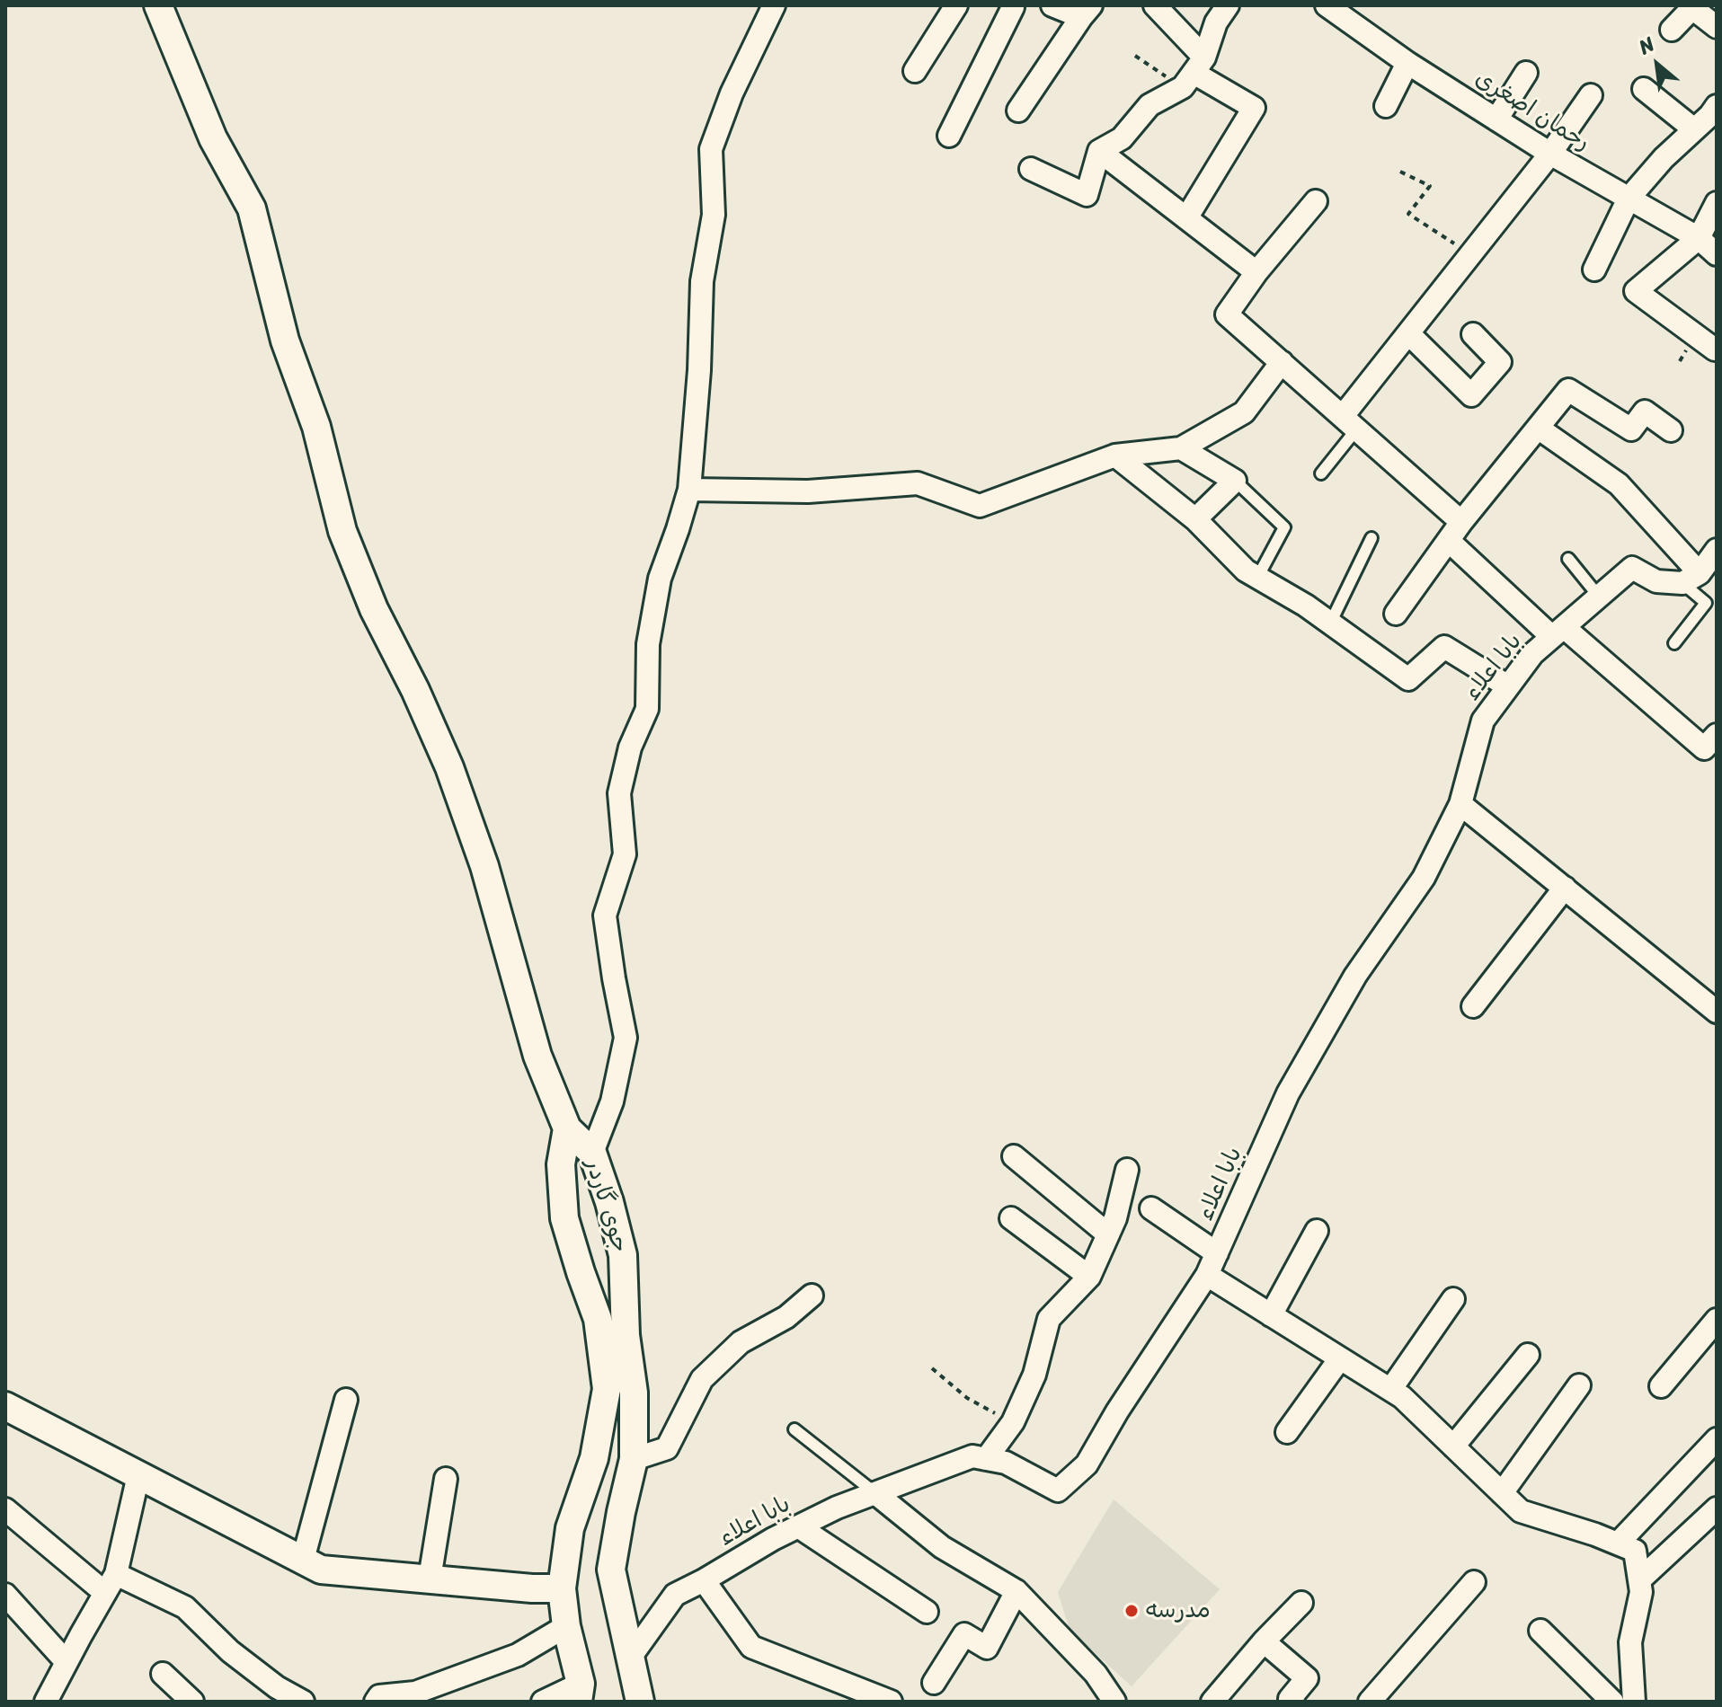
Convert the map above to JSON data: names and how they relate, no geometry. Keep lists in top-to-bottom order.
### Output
{
  "streets": {
    "street": ["رحمان اصغری", "بابا اعلاء", "جوی گاردر"]
  },
  "crossings": [
    ["بابا اعلاء", "جوی گاردر"]
  ],
  "places": ["مدرسه"],
  "north": "top left"
}
